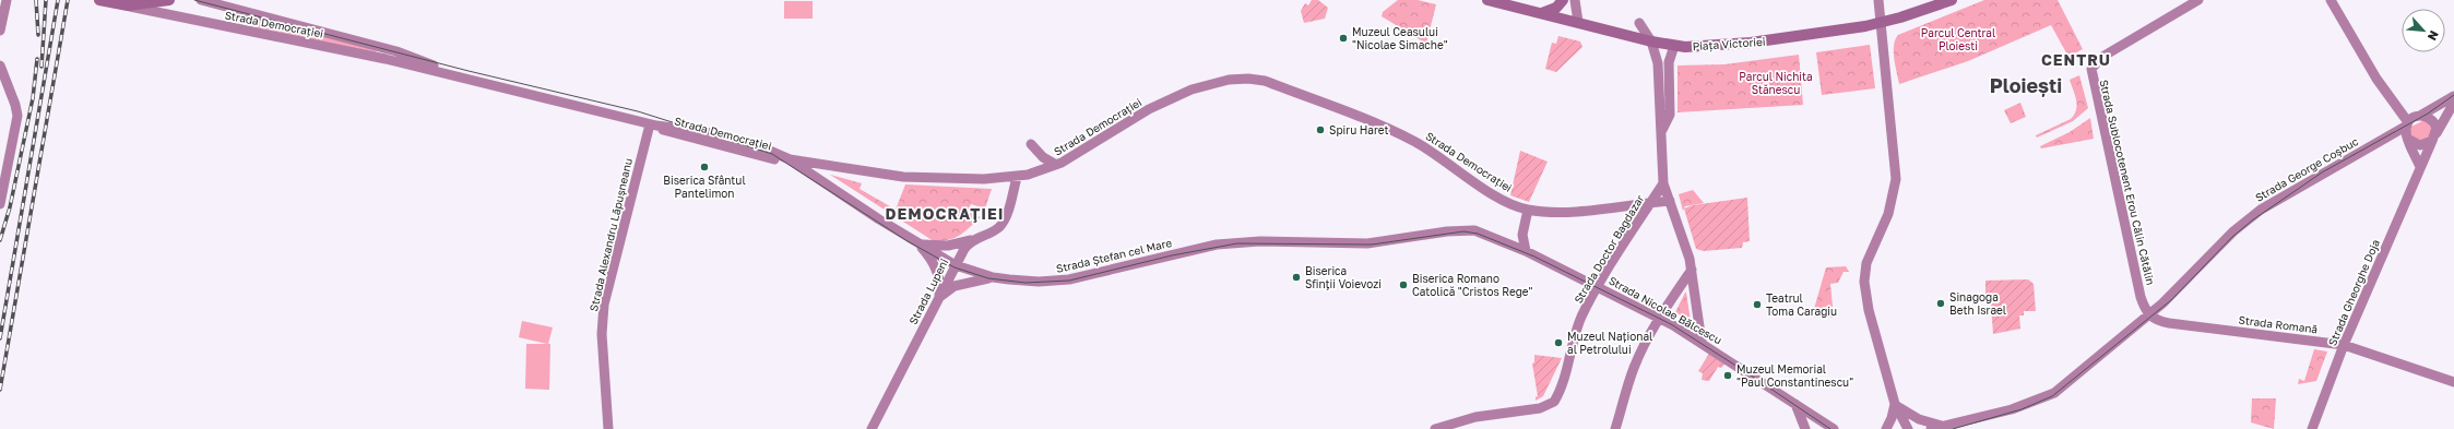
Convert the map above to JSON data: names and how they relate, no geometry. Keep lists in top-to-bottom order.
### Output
{
  "streets": {
    "main road": [
      "Strada Democrației",
      "Piața Victoriei",
      "Strada George Coșbuc",
      "Strada Sublocotenent Erou Călin Cătălin",
      "Strada Alexandru Lăpușneanu",
      "Strada Doctor Bagdazar",
      "Strada Ștefan cel Mare",
      "Strada Lupeni",
      "Strada Gheorghe Doja",
      "Strada Nicolae Bălcescu",
      "Strada Romană"
    ]
  },
  "crossings": [
    ["Strada Democrației", "Strada Alexandru Lăpușneanu"],
    ["Strada Democrației", "Strada Ștefan cel Mare"],
    ["Strada George Coșbuc", "Strada Sublocotenent Erou Călin Cătălin"],
    ["Strada George Coșbuc", "Strada Gheorghe Doja"],
    ["Strada George Coșbuc", "Strada Romană"],
    ["Strada Sublocotenent Erou Călin Cătălin", "Strada Romană"],
    ["Strada Doctor Bagdazar", "Strada Nicolae Bălcescu"],
    ["Strada Ștefan cel Mare", "Strada Lupeni"],
    ["Strada Ștefan cel Mare", "Strada Nicolae Bălcescu"],
    ["Strada Gheorghe Doja", "Strada Romană"]
  ],
  "districts": ["CENTRU", "Ploiești", "DEMOCRAŢIEI"],
  "parks": ["Parcul Central Ploiesti", "Parcul Nichita Stănescu"],
  "places": [
    "Muzeul Ceasului \"Nicolae Simache\"",
    "Spiru Haret",
    "Biserica Sfântul Pantelimon",
    "Biserica Sfinţii Voievozi",
    "Biserica Romano Catolică \"Cristos Rege\"",
    "Sinagoga Beth Israel",
    "Teatrul Toma Caragiu",
    "Muzeul Național al Petrolului",
    "Muzeul Memorial \"Paul Constantinescu\""
  ],
  "north": "bottom right"
}
